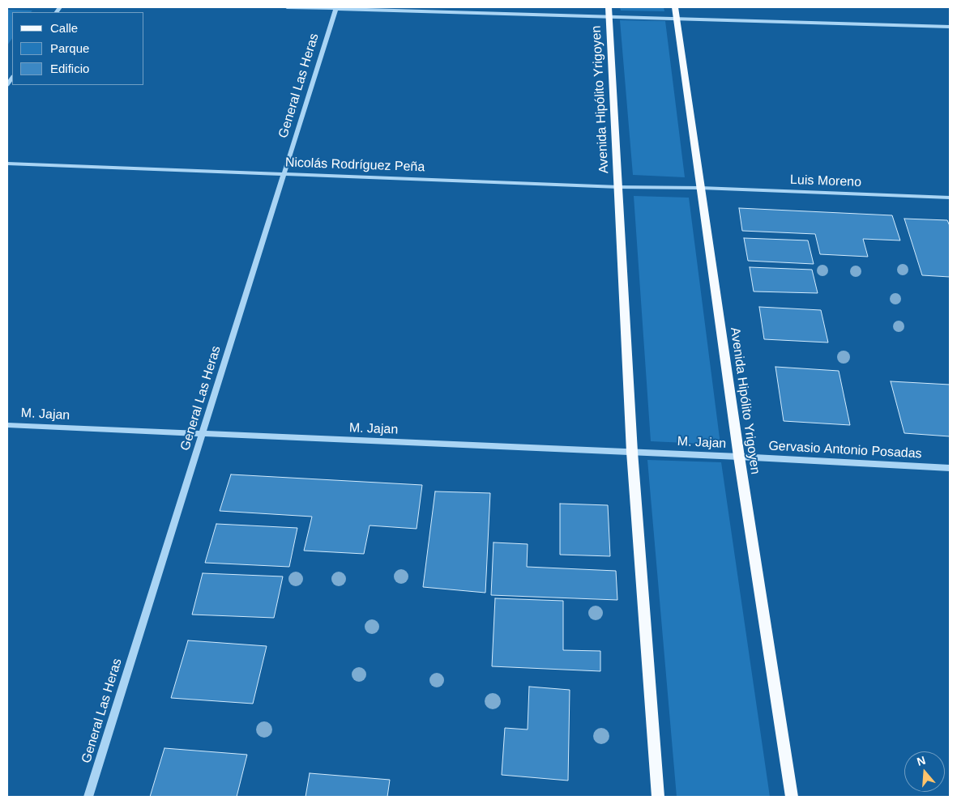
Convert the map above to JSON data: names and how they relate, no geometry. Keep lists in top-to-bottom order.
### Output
{
  "streets": {
    "main road": ["Avenida Hipólito Yrigoyen"],
    "street": [
      "General Las Heras",
      "Nicolás Rodríguez Peña",
      "Luis Moreno",
      "M. Jajan",
      "Gervasio Antonio Posadas"
    ]
  },
  "crossings": [
    ["General Las Heras", "Nicolás Rodríguez Peña"],
    ["General Las Heras", "M. Jajan"],
    ["Avenida Hipólito Yrigoyen", "Nicolás Rodríguez Peña"],
    ["Avenida Hipólito Yrigoyen", "Luis Moreno"],
    ["Avenida Hipólito Yrigoyen", "M. Jajan"],
    ["Avenida Hipólito Yrigoyen", "Gervasio Antonio Posadas"],
    ["Nicolás Rodríguez Peña", "Luis Moreno"],
    ["M. Jajan", "Gervasio Antonio Posadas"]
  ],
  "legend": ["Calle", "Parque", "Edificio"],
  "north": "top"
}
